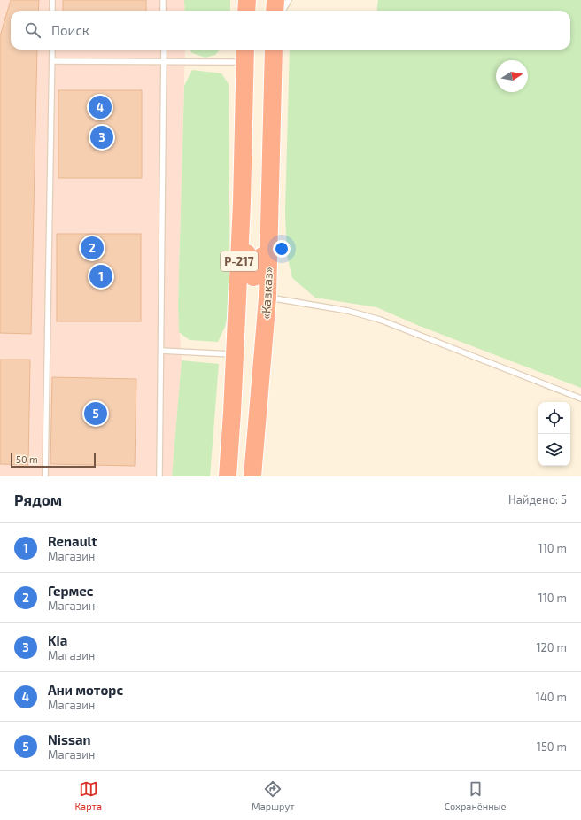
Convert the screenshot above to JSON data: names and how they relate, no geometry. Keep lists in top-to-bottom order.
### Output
{
  "streets": {
    "highway": ["Р-217", "«Кавказ»"]
  },
  "scale_bar": "50 m",
  "north": "right",
  "page": {
    "search": "Поиск",
    "pins": [
      "4",
      "3",
      "2",
      "1",
      "5"
    ],
    "scale": "50 m",
    "heading": ["Рядом", "Найдено: 5"],
    "list": [
      {
        "mark": "1",
        "name": "Renault",
        "note": "Магазин",
        "value": "110 m"
      },
      {
        "mark": "2",
        "name": "Гермес",
        "note": "Магазин",
        "value": "110 m"
      },
      {
        "mark": "3",
        "name": "Kia",
        "note": "Магазин",
        "value": "120 m"
      },
      {
        "mark": "4",
        "name": "Ани моторс",
        "note": "Магазин",
        "value": "140 m"
      },
      {
        "mark": "5",
        "name": "Nissan",
        "note": "Магазин",
        "value": "150 m"
      }
    ],
    "nav": ["Карта", "Маршрут", "Сохранённые"]
  }
}
